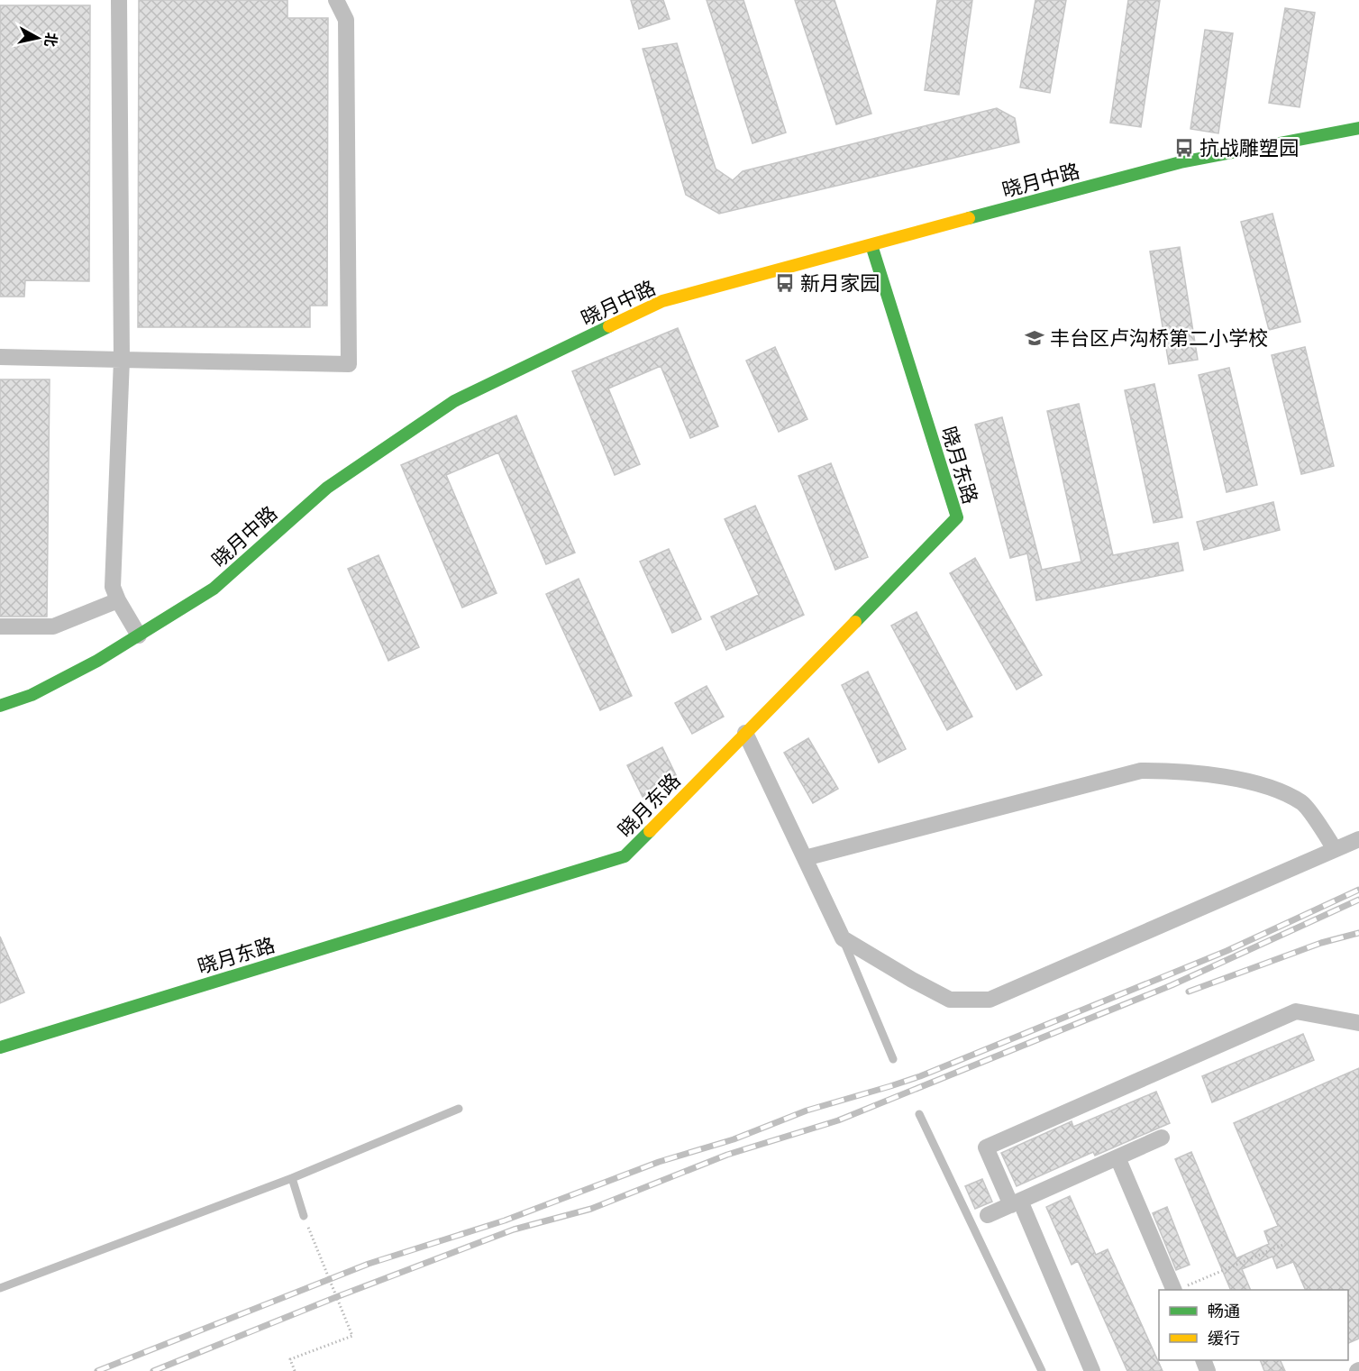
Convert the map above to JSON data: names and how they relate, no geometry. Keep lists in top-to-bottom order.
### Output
{
  "streets": {
    "street": ["晓月中路", "晓月东路"]
  },
  "crossings": [
    ["晓月中路", "晓月东路"]
  ],
  "places": {
    "bus stop": ["抗战雕塑园", "新月家园"],
    "school or university": ["丰台区卢沟桥第二小学校"]
  },
  "legend": ["畅通", "缓行"],
  "north": "right"
}
